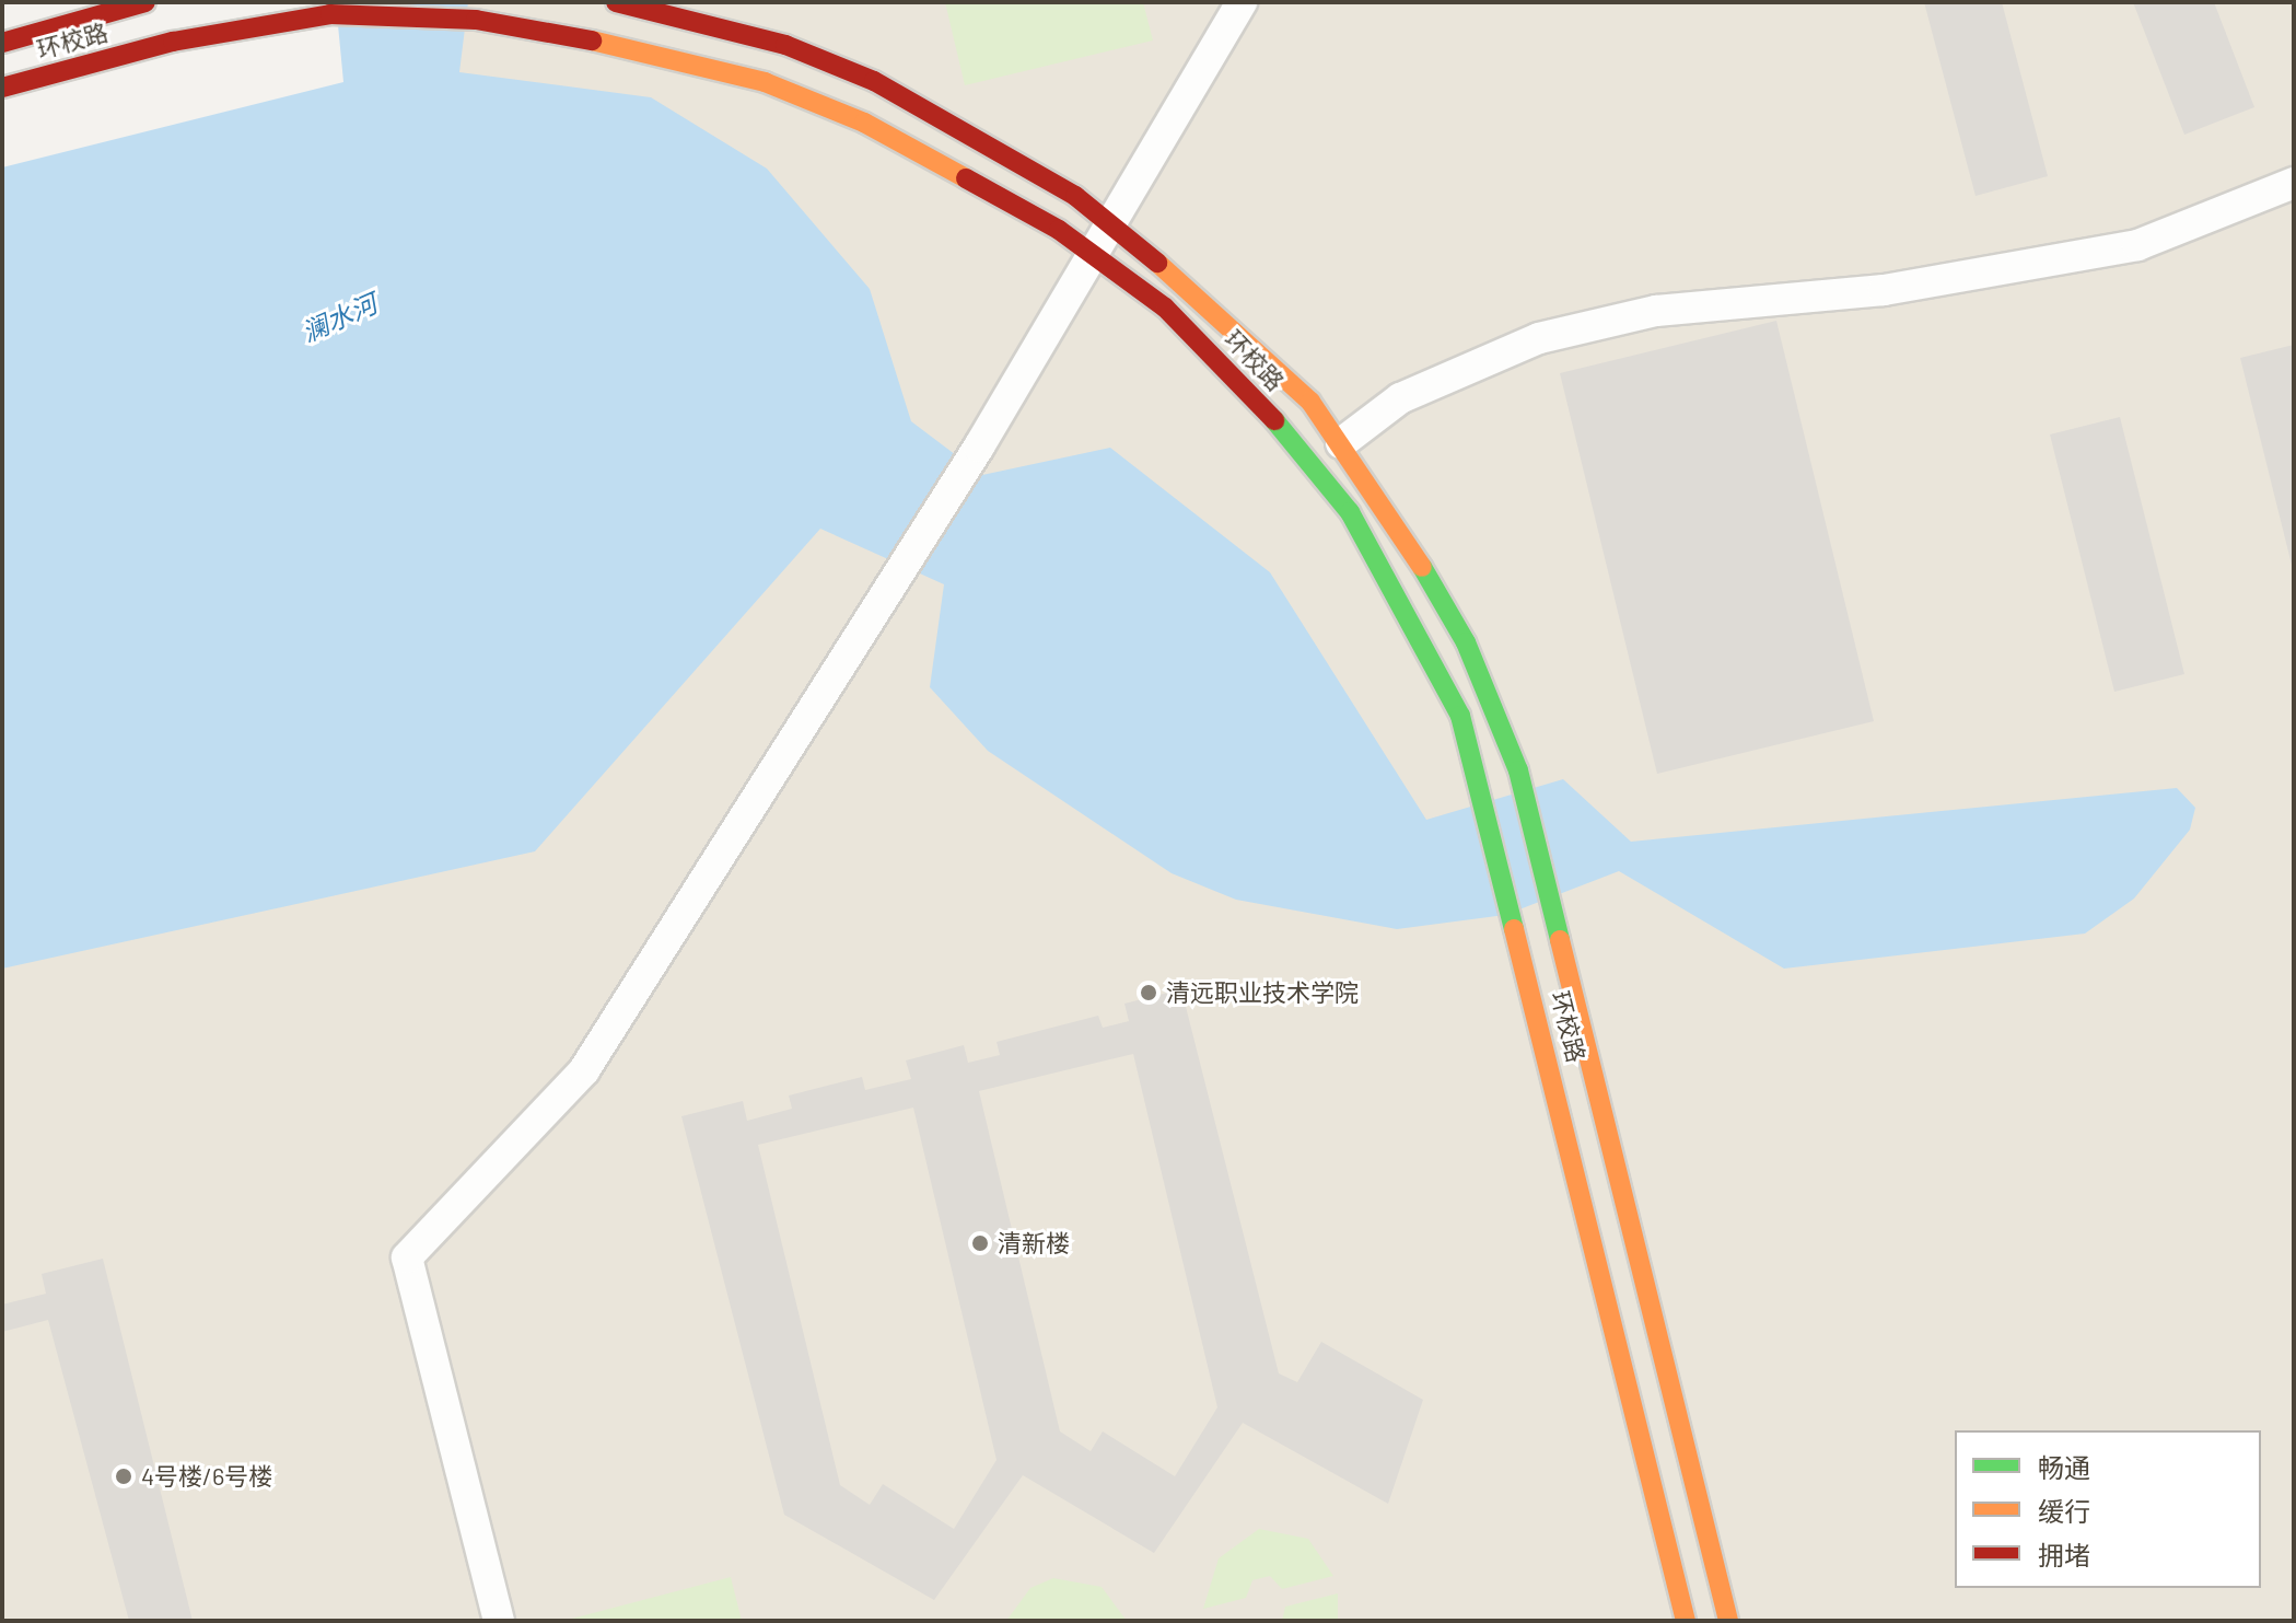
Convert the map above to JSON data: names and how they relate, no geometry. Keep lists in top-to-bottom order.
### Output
{
  "streets": {
    "street": ["环校路"]
  },
  "water": ["澜水河"],
  "places": ["清远职业技术学院", "清新楼", "4号楼/6号楼"],
  "legend": ["畅通", "缓行", "拥堵"]
}
